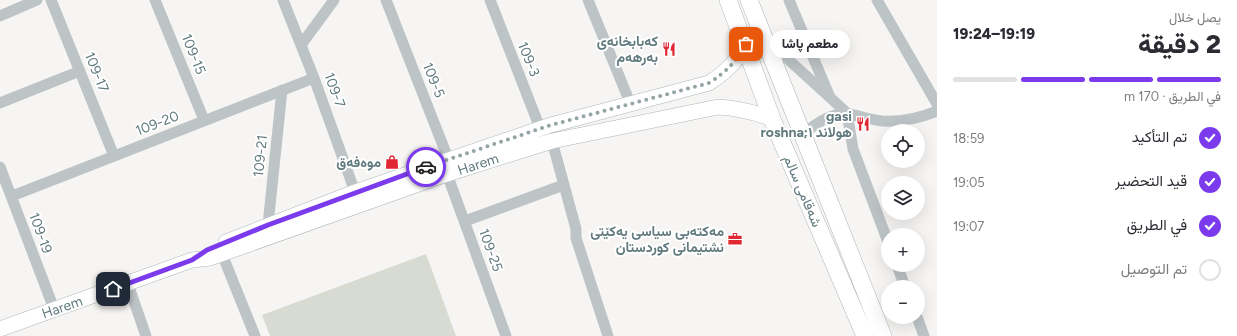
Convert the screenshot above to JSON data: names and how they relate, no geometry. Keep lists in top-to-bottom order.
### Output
{
  "streets": {
    "main road": ["شەقامی سالم"],
    "street": [
      "109-15",
      "109-3",
      "109-17",
      "109-5",
      "109-7",
      "109-20",
      "109-21",
      "Harem",
      "109-19",
      "109-25"
    ]
  },
  "crossings": [
    ["109-15", "109-20"],
    ["109-3", "Harem"],
    ["109-17", "109-20"],
    ["109-5", "Harem"],
    ["109-5", "109-25"],
    ["109-7", "109-20"],
    ["109-7", "Harem"],
    ["109-20", "109-21"],
    ["109-20", "109-19"],
    ["109-21", "Harem"],
    ["Harem", "شەقامی سالم"],
    ["Harem", "109-19"],
    ["Harem", "109-25"]
  ],
  "places": {
    "other": ["مطعم پاشا"],
    "restaurant": ["کەبابخانەی بەرهەم", "gasi roshna;ھولاند ١"],
    "shop": ["موەفەق"],
    "office": ["مەکتەبی سیاسی یەکێتی نشتیمانی کوردستان"]
  },
  "page": {
    "heading": ["2 دقيقة", "يصل خلال", "19:19–19:24"],
    "bubble": "مطعم پاشا",
    "bar": "في الطريق · 170 m",
    "list": [
      ["تم التأكيد", "18:59"],
      ["قيد التحضير", "19:05"],
      ["في الطريق", "19:07"],
      "تم التوصيل"
    ],
    "map_buttons": ["+", "−"]
  }
}
